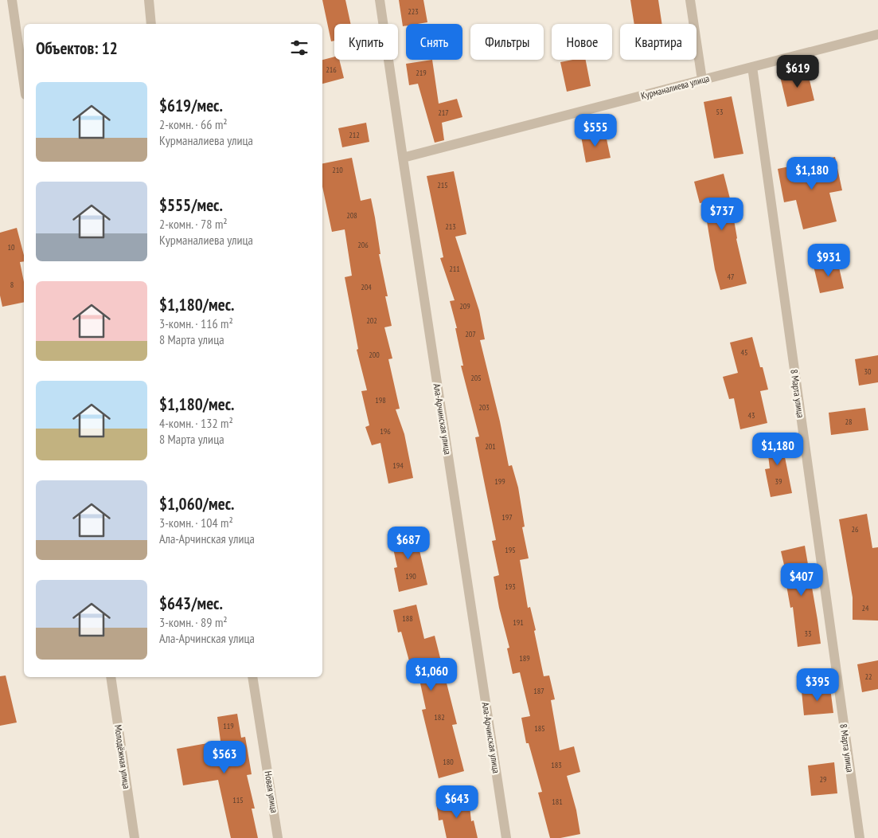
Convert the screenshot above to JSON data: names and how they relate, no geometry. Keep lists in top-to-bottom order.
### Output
{
  "streets": {
    "street": [
      "Курманалиева улица",
      "8 Марта улица",
      "Ала-Арчинская улица",
      "Молодёжная улица",
      "Новая улица"
    ]
  },
  "crossings": [
    ["Курманалиева улица", "8 Марта улица"],
    ["Курманалиева улица", "Ала-Арчинская улица"]
  ],
  "house_numbers": [
    "223",
    "216",
    "219",
    "53",
    "217",
    "212",
    "210",
    "215",
    "208",
    "213",
    "206",
    "10",
    "211",
    "47",
    "8",
    "204",
    "209",
    "202",
    "207",
    "45",
    "200",
    "30",
    "205",
    "198",
    "203",
    "43",
    "28",
    "196",
    "201",
    "194",
    "199",
    "39",
    "197",
    "26",
    "195",
    "190",
    "193",
    "24",
    "188",
    "191",
    "33",
    "189",
    "22",
    "187",
    "182",
    "119",
    "185",
    "180",
    "183",
    "29",
    "115",
    "181"
  ],
  "page": {
    "chip": [
      "Купить",
      "Снять",
      "Фильтры",
      "Новое",
      "Квартира"
    ],
    "heading": "Объектов: 12",
    "price": [
      "$619",
      "$555",
      "$1,180",
      "$737",
      "$931",
      "$1,180",
      "$687",
      "$407",
      "$1,060",
      "$395",
      "$563",
      "$643"
    ],
    "list": [
      {
        "name": "$619/мес.",
        "note": "2-комн. · 66 m² · Курманалиева улица"
      },
      {
        "name": "$555/мес.",
        "note": "2-комн. · 78 m² · Курманалиева улица"
      },
      {
        "name": "$1,180/мес.",
        "note": "3-комн. · 116 m² · 8 Марта улица"
      },
      {
        "name": "$1,180/мес.",
        "note": "4-комн. · 132 m² · 8 Марта улица"
      },
      {
        "name": "$1,060/мес.",
        "note": "3-комн. · 104 m² · Ала-Арчинская улица"
      },
      {
        "name": "$643/мес.",
        "note": "3-комн. · 89 m² · Ала-Арчинская улица"
      }
    ]
  }
}
